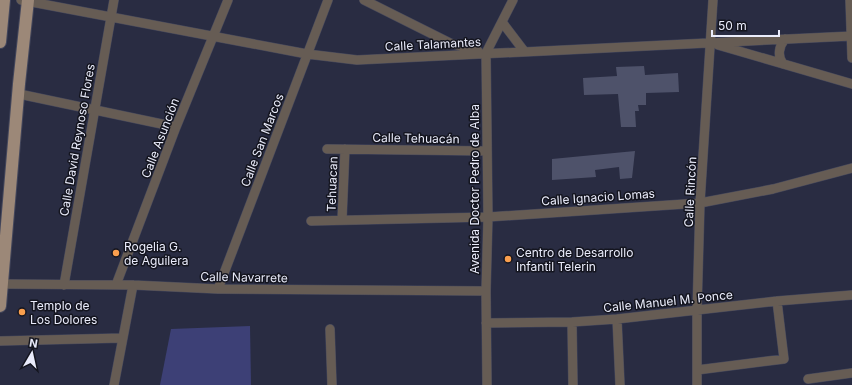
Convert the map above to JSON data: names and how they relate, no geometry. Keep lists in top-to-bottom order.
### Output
{
  "streets": {
    "street": [
      "Calle Talamantes",
      "Calle Asunción",
      "Calle Tehuacán",
      "Calle David Reynoso Flores",
      "Calle San Marcos",
      "Tehuacan",
      "Avenida Doctor Pedro de Alba",
      "Calle Rincón",
      "Calle Ignacio Lomas",
      "Calle Navarrete",
      "Calle Manuel M. Ponce"
    ]
  },
  "crossings": [
    ["Calle Talamantes", "Calle Asunción"],
    ["Calle Talamantes", "Calle David Reynoso Flores"],
    ["Calle Talamantes", "Calle San Marcos"],
    ["Calle Talamantes", "Avenida Doctor Pedro de Alba"],
    ["Calle Talamantes", "Calle Rincón"],
    ["Calle Asunción", "Calle Navarrete"],
    ["Calle Tehuacán", "Tehuacan"],
    ["Calle Tehuacán", "Avenida Doctor Pedro de Alba"],
    ["Calle David Reynoso Flores", "Calle Navarrete"],
    ["Calle San Marcos", "Calle Navarrete"],
    ["Tehuacan", "Calle Ignacio Lomas"],
    ["Avenida Doctor Pedro de Alba", "Calle Ignacio Lomas"],
    ["Avenida Doctor Pedro de Alba", "Calle Navarrete"],
    ["Avenida Doctor Pedro de Alba", "Calle Manuel M. Ponce"],
    ["Calle Rincón", "Calle Ignacio Lomas"],
    ["Calle Rincón", "Calle Manuel M. Ponce"]
  ],
  "places": ["Rogelia G. de Aguilera", "Centro de Desarrollo Infantil Telerin", "Templo de Los Dolores"],
  "scale_bar": "50 m",
  "north": "top"
}
